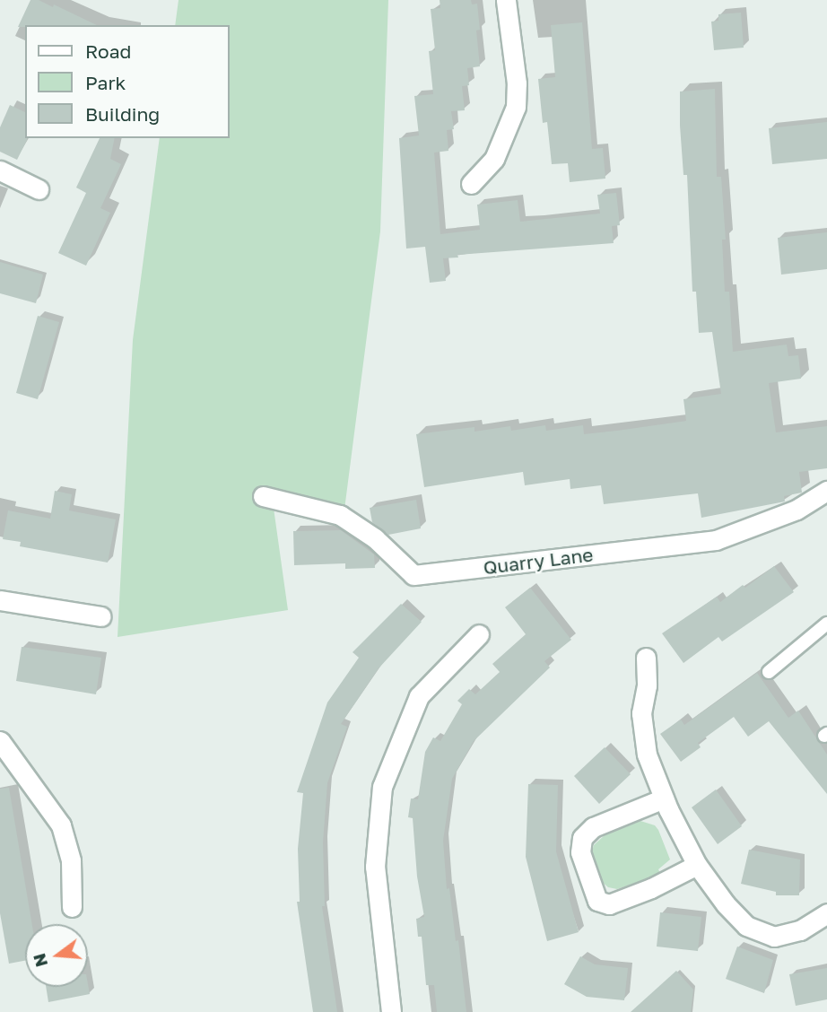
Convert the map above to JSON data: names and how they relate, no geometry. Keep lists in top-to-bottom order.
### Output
{
  "streets": {
    "street": ["Quarry Lane"]
  },
  "legend": ["Road", "Park", "Building"],
  "north": "left"
}
